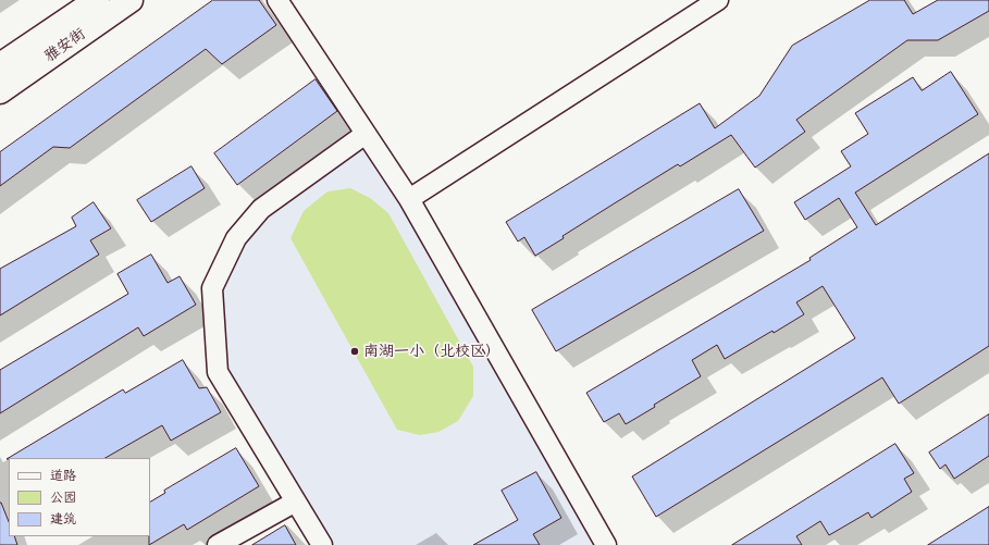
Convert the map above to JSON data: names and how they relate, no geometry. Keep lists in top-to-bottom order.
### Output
{
  "streets": {
    "main road": ["雅安街"]
  },
  "places": ["南湖一小（北校区）"],
  "legend": ["道路", "公园", "建筑"]
}
